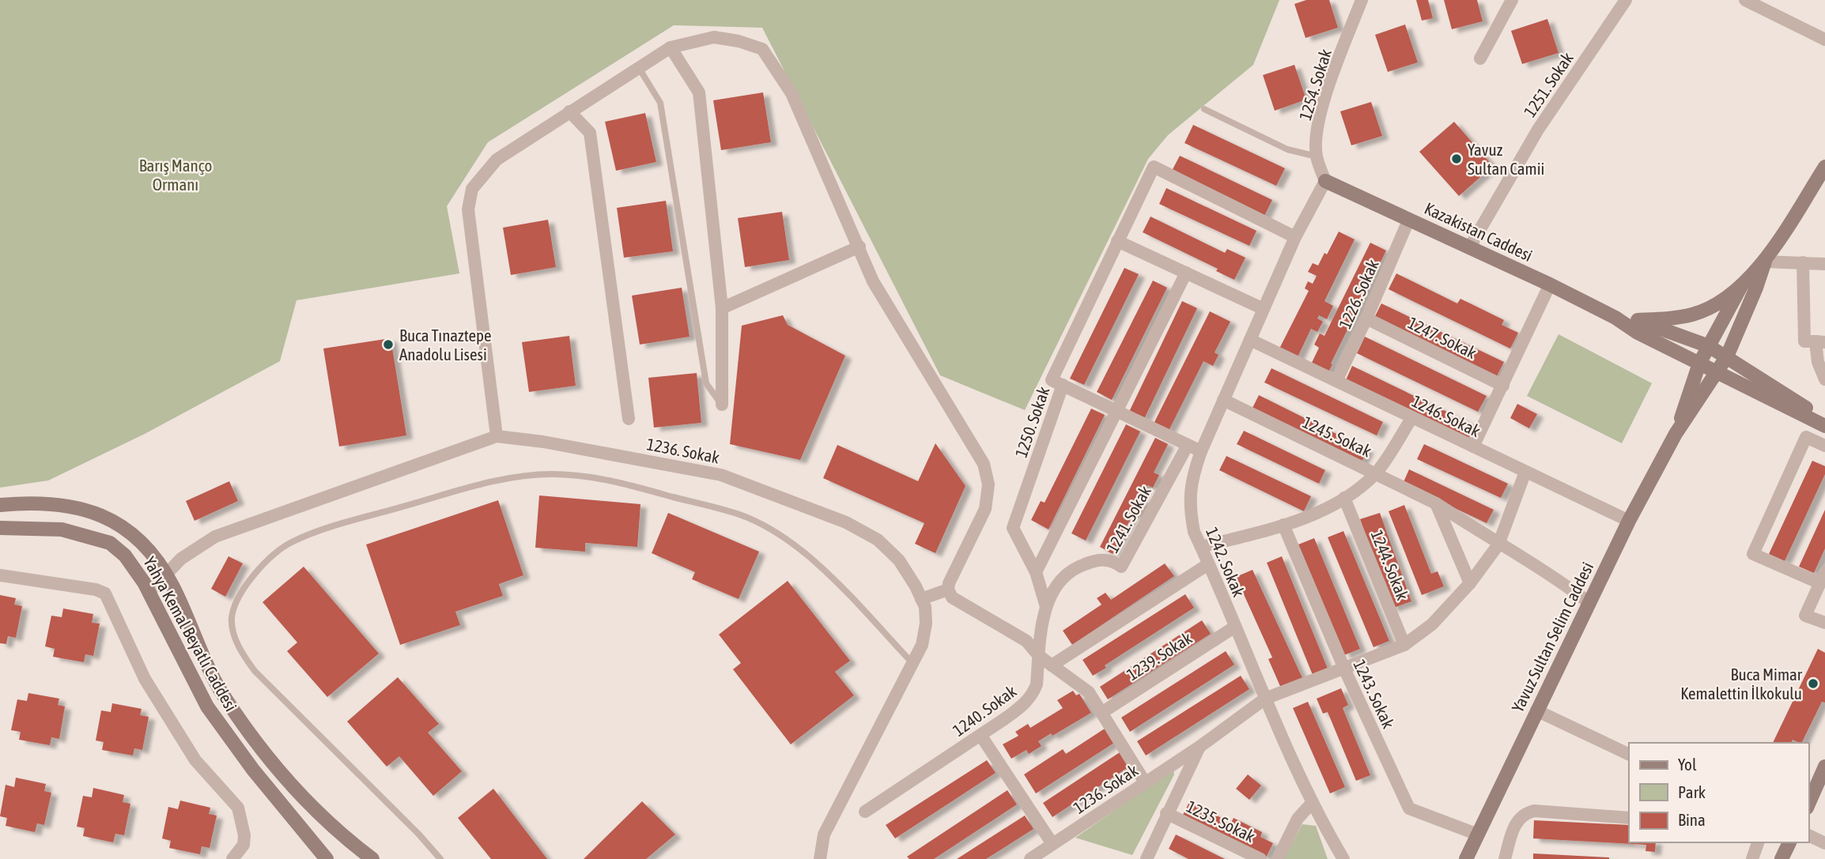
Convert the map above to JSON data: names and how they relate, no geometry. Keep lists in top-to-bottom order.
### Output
{
  "streets": {
    "main road": ["Kazakistan Caddesi", "Yahya Kemal Beyatlı Caddesi", "Yavuz Sultan Selim Caddesi"],
    "street": [
      "1254. Sokak",
      "1251. Sokak",
      "1226. Sokak",
      "1247. Sokak",
      "1246. Sokak",
      "1250. Sokak",
      "1245. Sokak",
      "1236. Sokak",
      "1241. Sokak",
      "1242. Sokak",
      "1244. Sokak",
      "1239. Sokak",
      "1243. Sokak",
      "1240. Sokak",
      "1235. Sokak"
    ]
  },
  "crossings": [
    ["1254. Sokak", "Kazakistan Caddesi"],
    ["1254. Sokak", "1242. Sokak"],
    ["1251. Sokak", "Kazakistan Caddesi"],
    ["Kazakistan Caddesi", "1226. Sokak"],
    ["Kazakistan Caddesi", "1242. Sokak"],
    ["1226. Sokak", "1247. Sokak"],
    ["1226. Sokak", "1246. Sokak"],
    ["1246. Sokak", "1236. Sokak"],
    ["1246. Sokak", "1242. Sokak"],
    ["1246. Sokak", "Yavuz Sultan Selim Caddesi"],
    ["1250. Sokak", "1241. Sokak"],
    ["1250. Sokak", "1242. Sokak"],
    ["1245. Sokak", "1236. Sokak"],
    ["1245. Sokak", "1242. Sokak"],
    ["1245. Sokak", "Yavuz Sultan Selim Caddesi"],
    ["1236. Sokak", "1242. Sokak"],
    ["1236. Sokak", "1244. Sokak"],
    ["1236. Sokak", "Yahya Kemal Beyatlı Caddesi"],
    ["1236. Sokak", "1243. Sokak"],
    ["1236. Sokak", "1235. Sokak"],
    ["1241. Sokak", "1240. Sokak"],
    ["1242. Sokak", "1239. Sokak"],
    ["Yavuz Sultan Selim Caddesi", "1243. Sokak"]
  ],
  "parks": ["Barış Manço Ormanı"],
  "places": ["Yavuz Sultan Camii", "Buca Tınaztepe Anadolu Lisesi", "Buca Mimar Kemalettin İlkokulu"],
  "legend": ["Yol", "Park", "Bina"]
}
